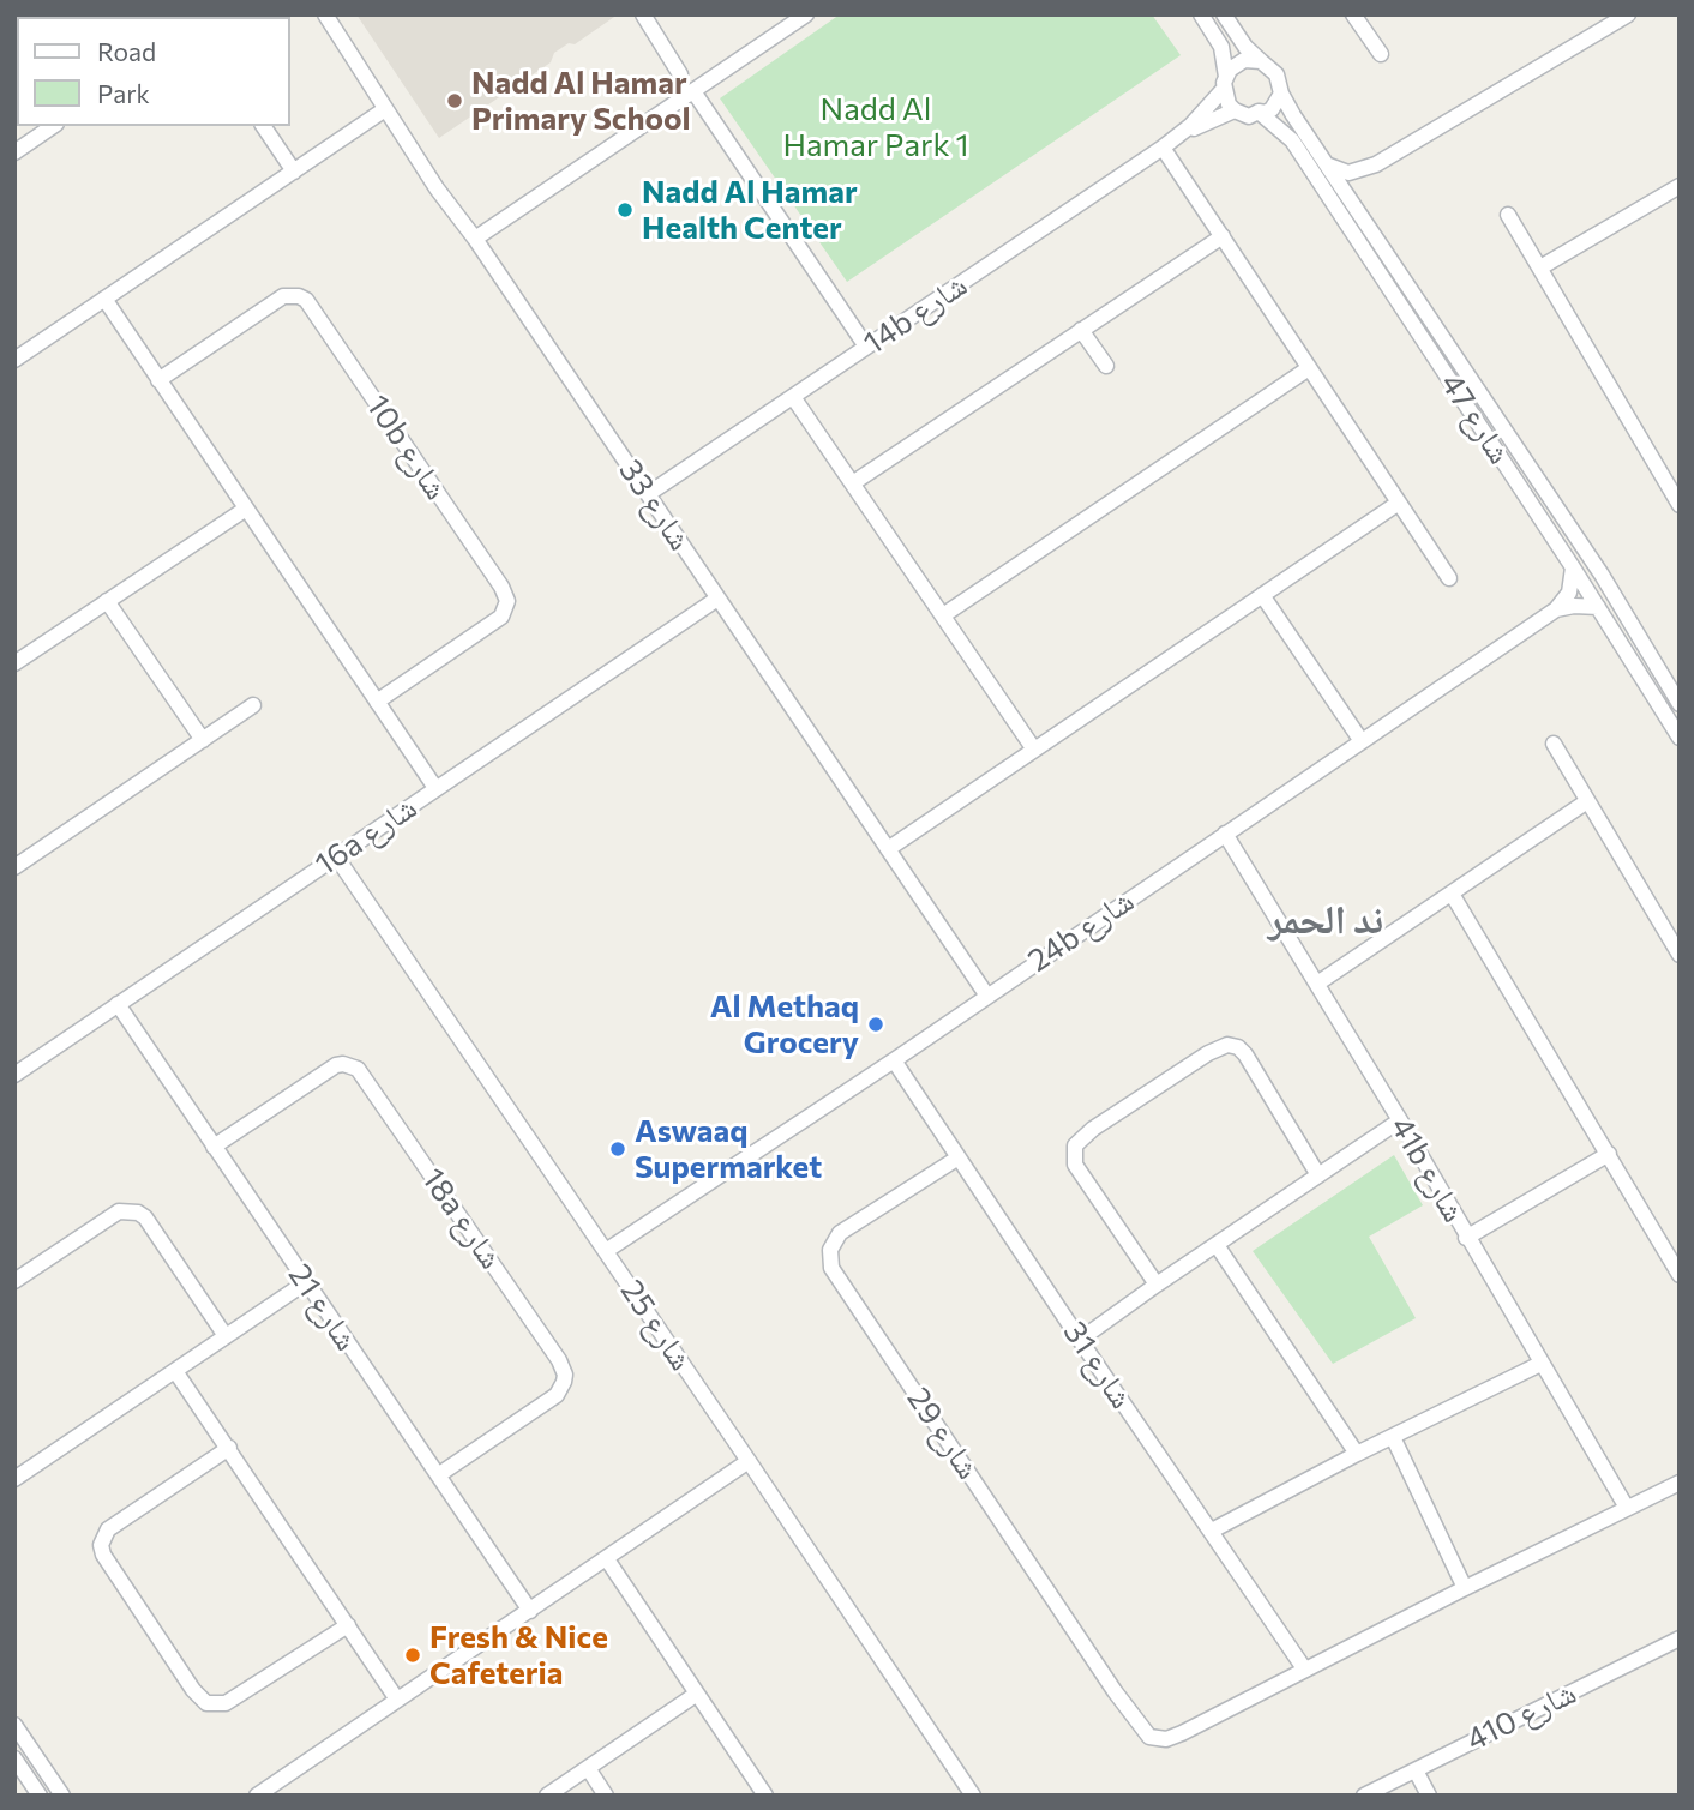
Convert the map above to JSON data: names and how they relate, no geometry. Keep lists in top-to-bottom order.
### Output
{
  "streets": {
    "street": [
      "14b شارع",
      "شارع 47",
      "10b شارع",
      "شارع 33",
      "16a شارع",
      "24b شارع",
      "41b شارع",
      "18a شارع",
      "شارع 21",
      "شارع 25",
      "شارع 31",
      "شارع 29",
      "شارع 410"
    ]
  },
  "crossings": [
    ["14b شارع", "شارع 47"],
    ["14b شارع", "شارع 33"],
    ["شارع 33", "16a شارع"],
    ["شارع 33", "24b شارع"],
    ["16a شارع", "شارع 21"],
    ["16a شارع", "شارع 25"],
    ["24b شارع", "41b شارع"],
    ["24b شارع", "شارع 25"],
    ["24b شارع", "شارع 31"],
    ["18a شارع", "شارع 21"],
    ["شارع 31", "شارع 29"]
  ],
  "districts": ["ند الحمر"],
  "parks": ["Nadd Al Hamar Park 1"],
  "places": [
    "Nadd Al Hamar Primary School",
    "Nadd Al Hamar Health Center",
    "Al Methaq Grocery",
    "Aswaaq Supermarket",
    "Fresh & Nice Cafeteria"
  ],
  "legend": ["Road", "Park"]
}
